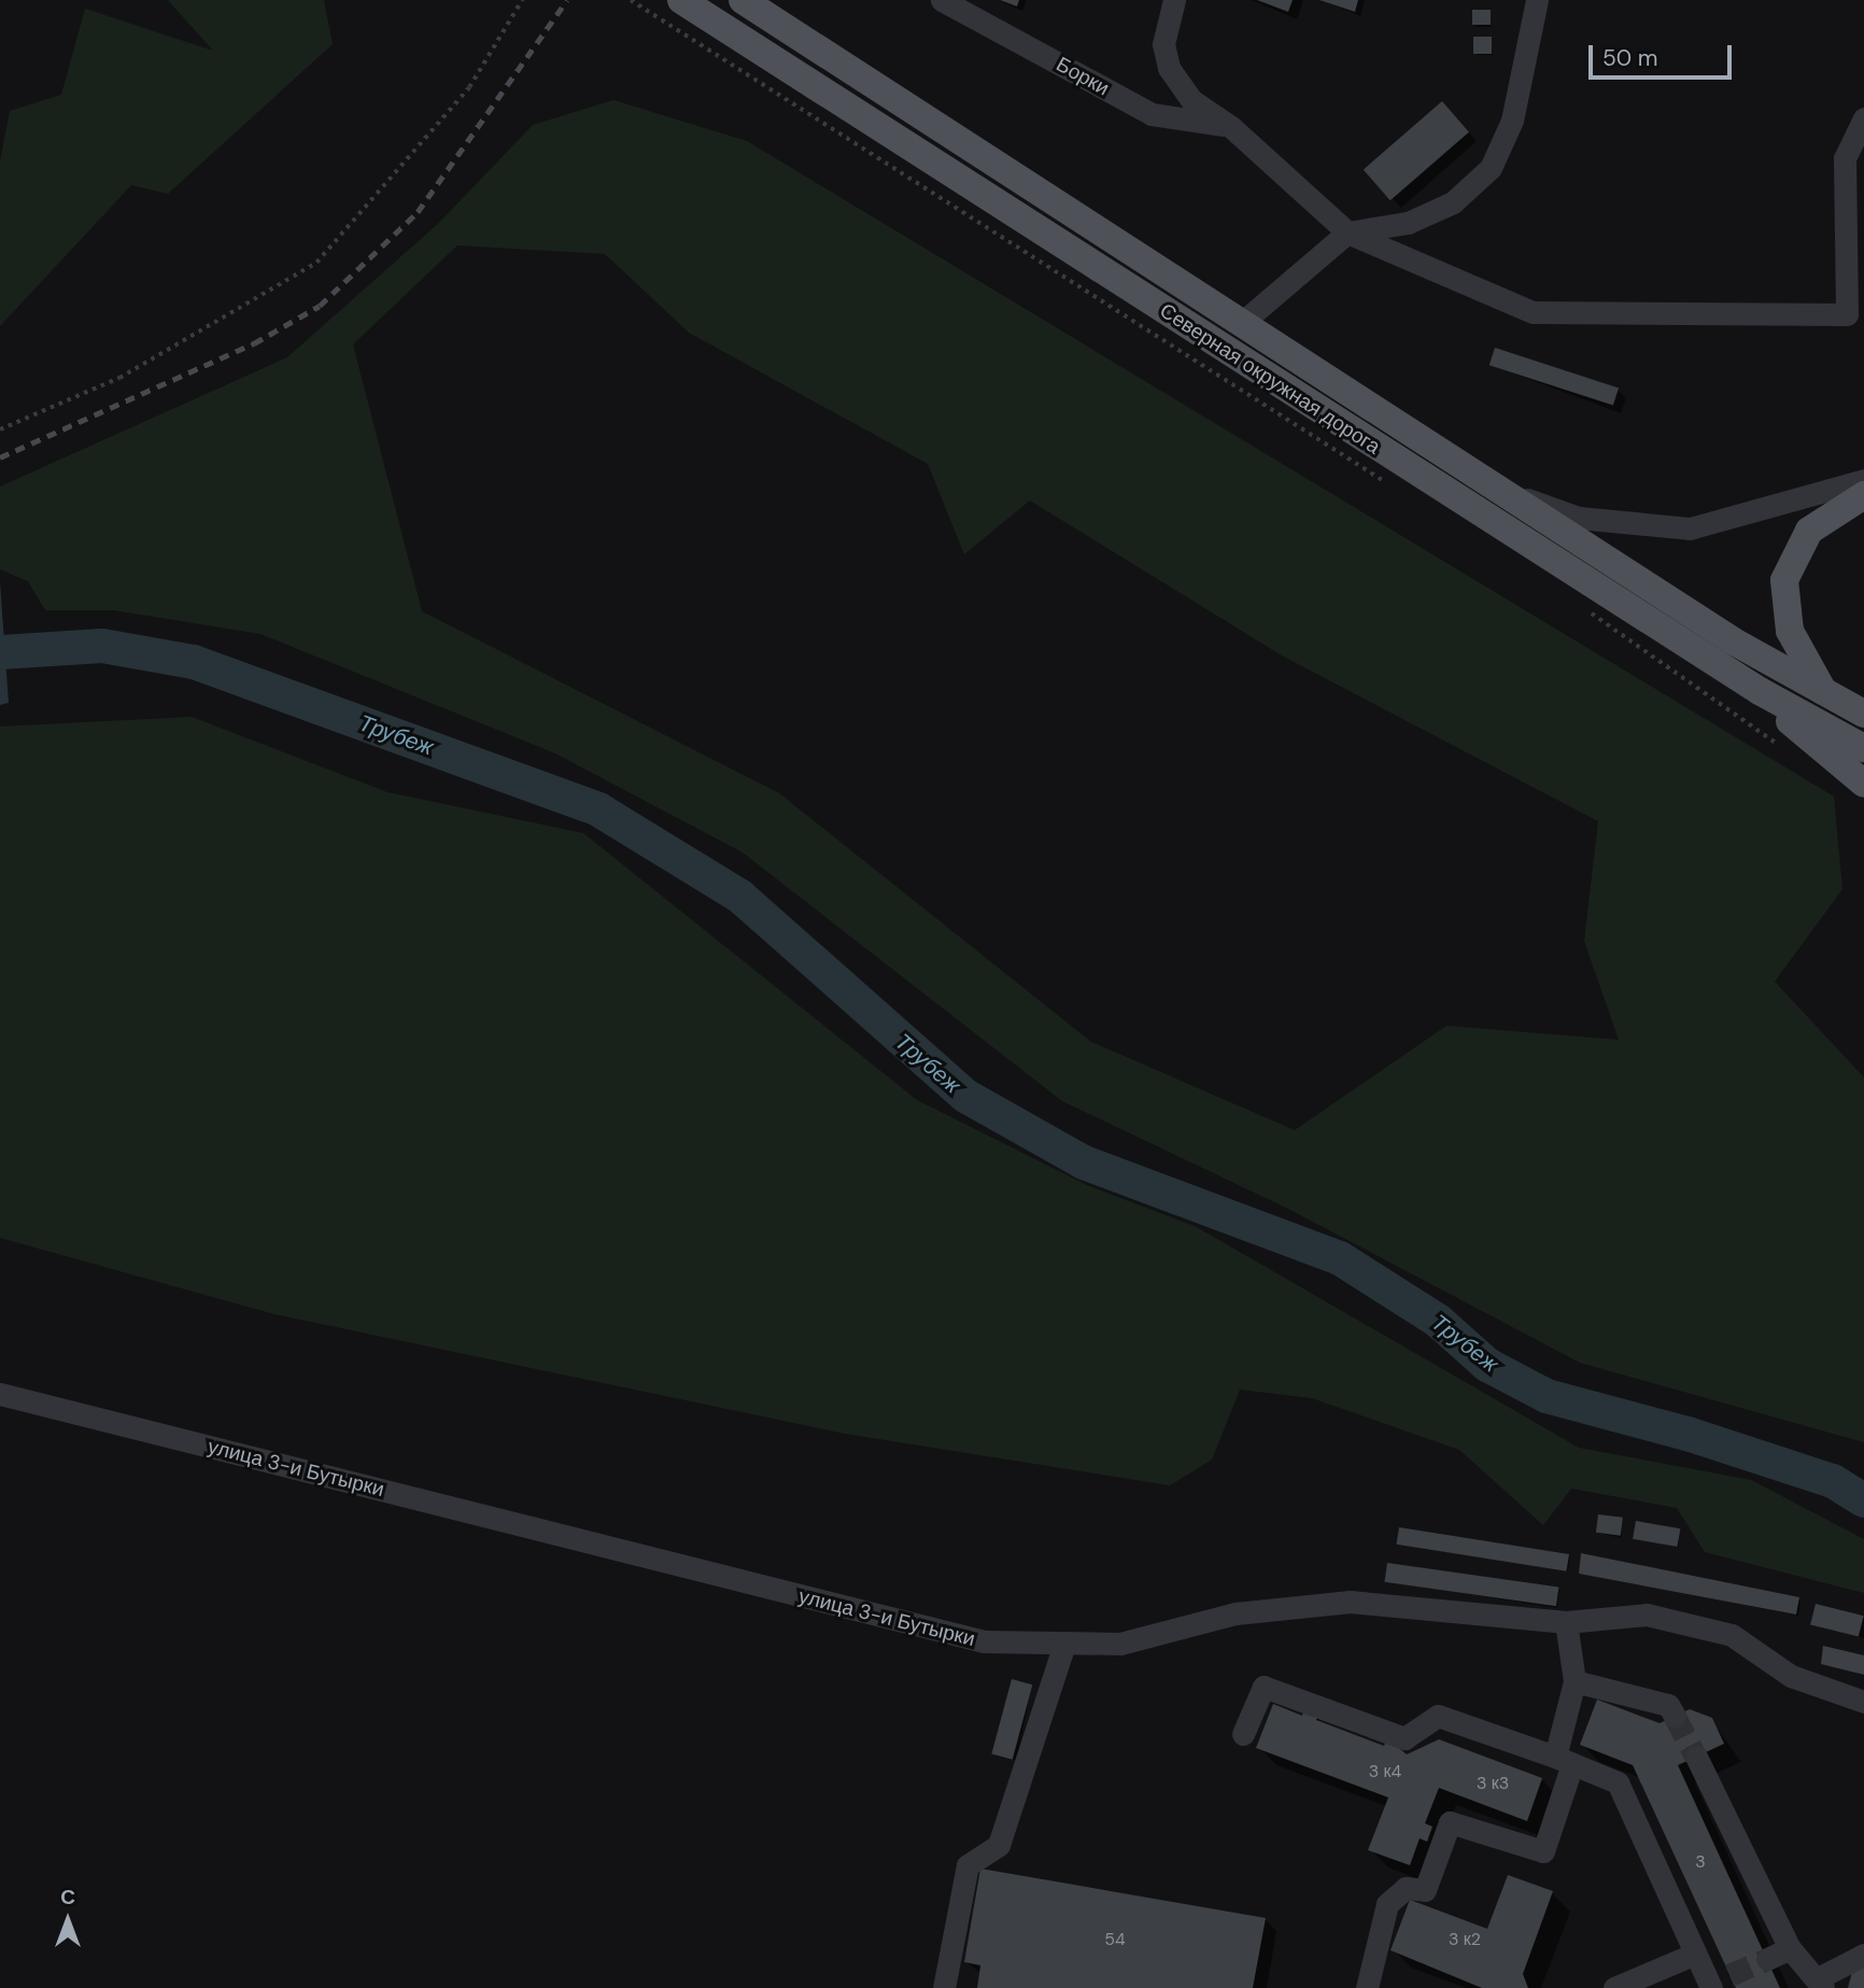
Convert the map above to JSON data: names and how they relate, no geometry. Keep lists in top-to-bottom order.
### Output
{
  "streets": {
    "main road": ["Северная окружная дорога"],
    "street": ["Борки", "улица 3-и Бутырки"]
  },
  "water": ["Трубеж"],
  "house_numbers": [
    "3 к4",
    "3 к3",
    "3",
    "54",
    "3 к2"
  ],
  "scale_bar": "50 m",
  "north": "top"
}
